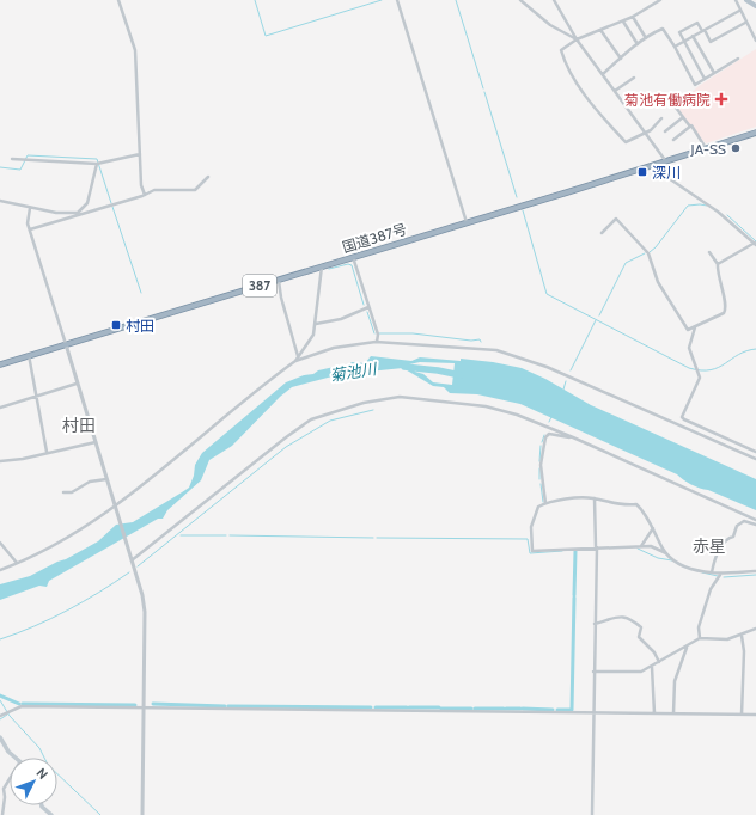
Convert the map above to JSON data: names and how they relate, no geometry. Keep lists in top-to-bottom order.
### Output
{
  "streets": {
    "highway": ["国道387号", "387"]
  },
  "districts": ["村田", "赤星"],
  "water": ["菊池川"],
  "places": {
    "health": ["菊池有働病院"],
    "other": ["JA-SS"],
    "transit": ["深川", "村田"]
  },
  "north": "top right"
}
